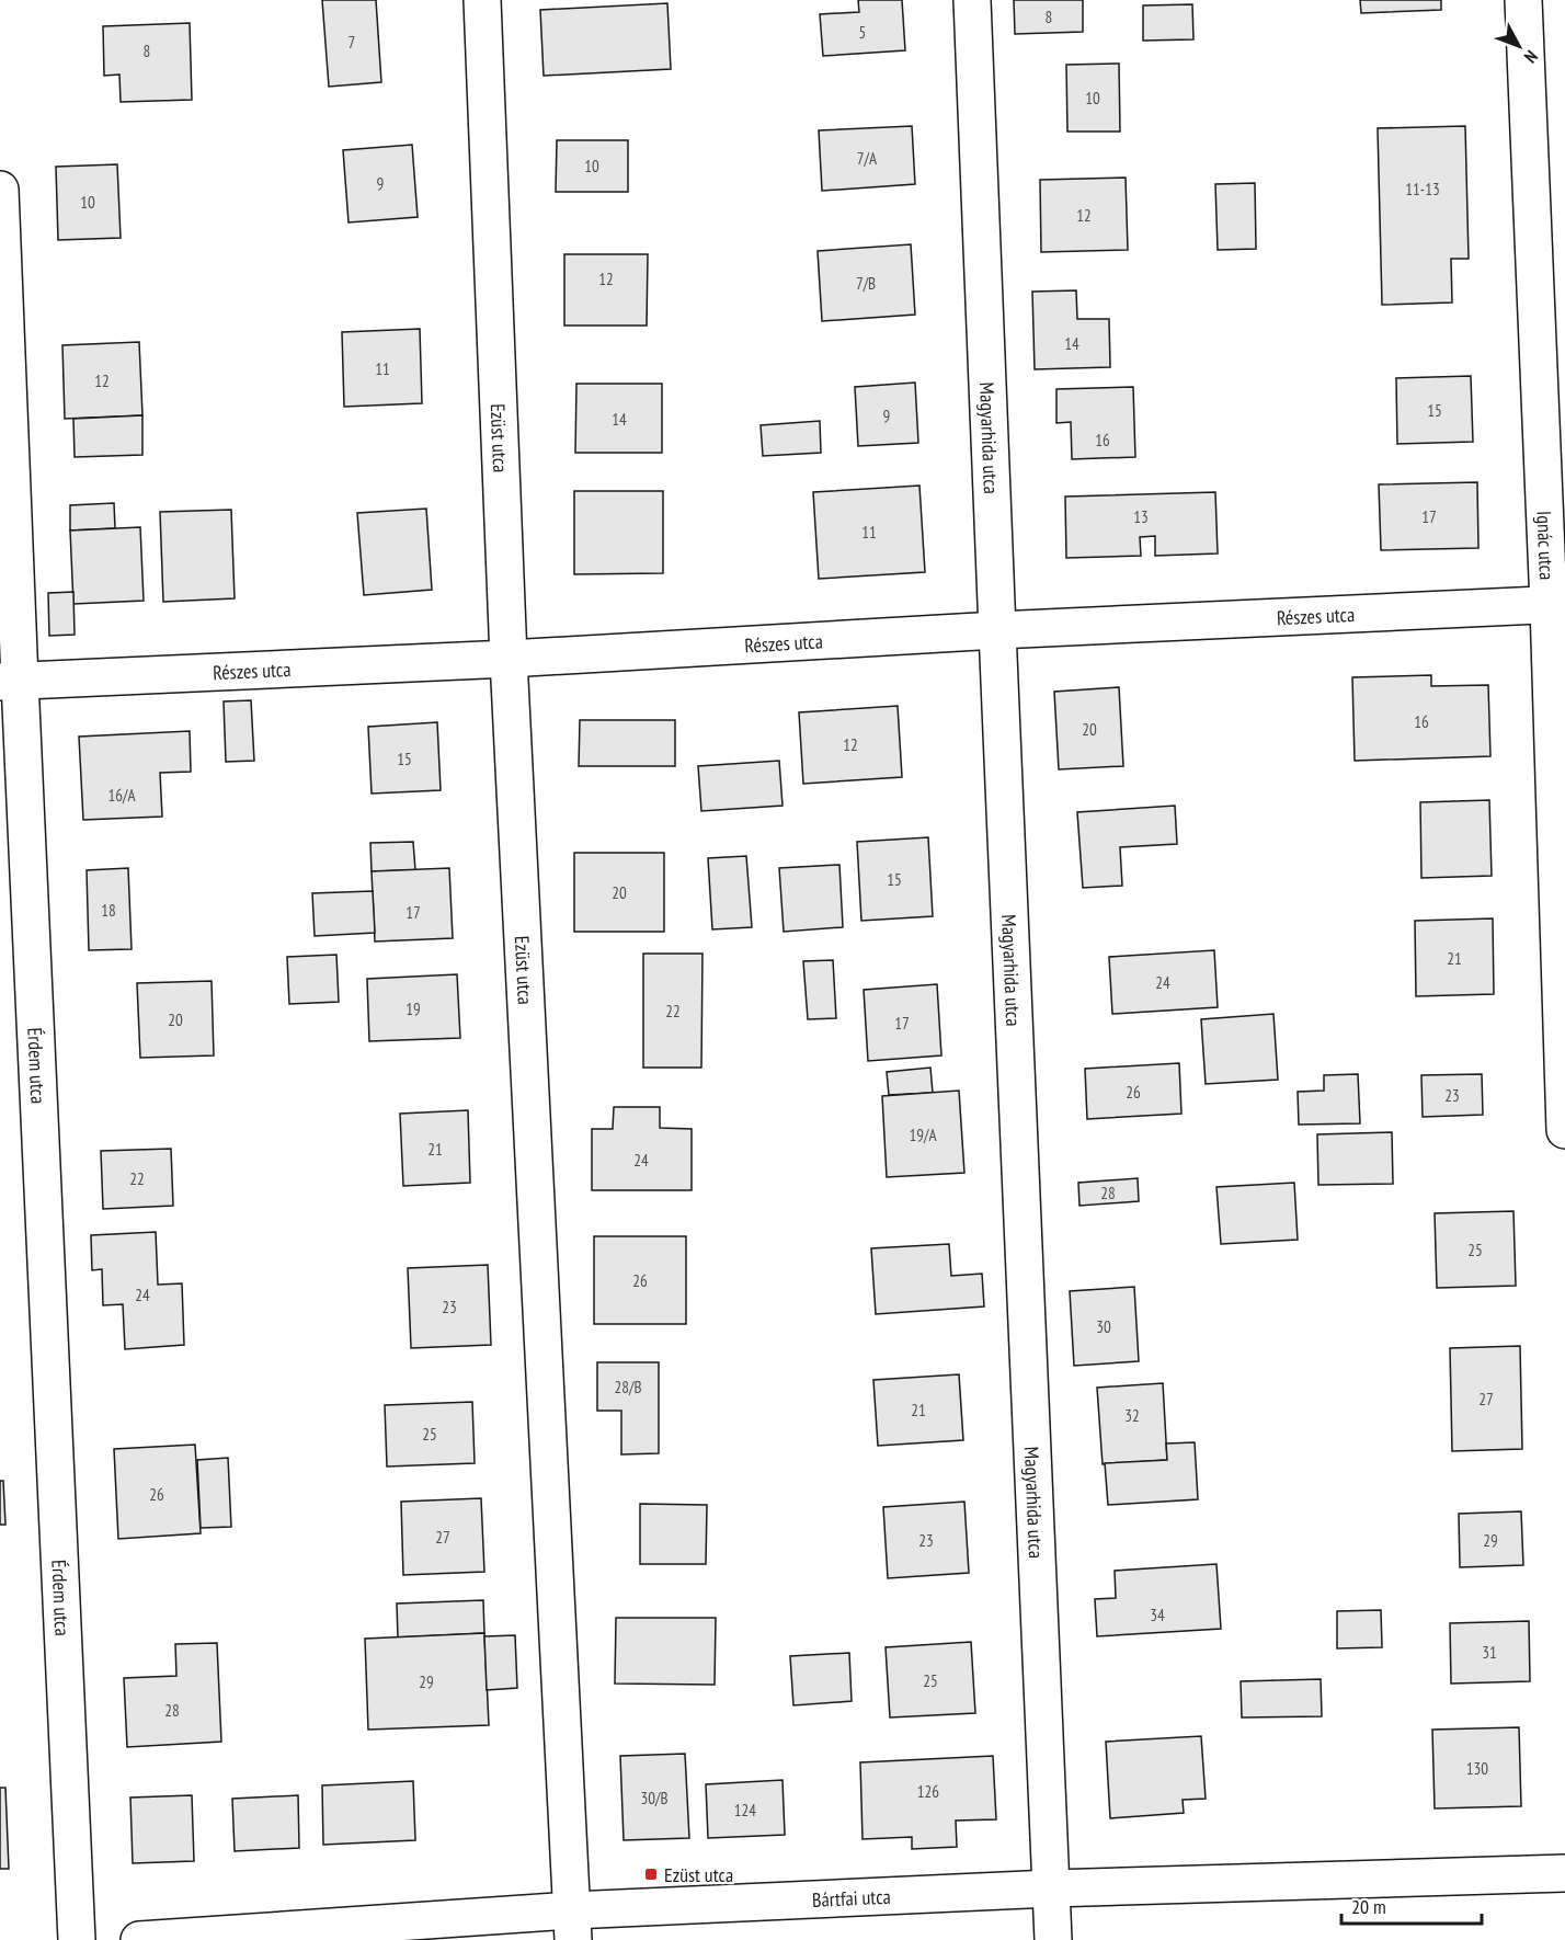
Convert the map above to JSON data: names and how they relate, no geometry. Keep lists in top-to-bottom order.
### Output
{
  "streets": {
    "street": [
      "Magyarhida utca",
      "Ezüst utca",
      "Ignác utca",
      "Részes utca",
      "Érdem utca",
      "Bártfai utca"
    ]
  },
  "crossings": [
    ["Magyarhida utca", "Részes utca"],
    ["Magyarhida utca", "Bártfai utca"],
    ["Ezüst utca", "Részes utca"],
    ["Ezüst utca", "Bártfai utca"],
    ["Ignác utca", "Részes utca"],
    ["Részes utca", "Érdem utca"]
  ],
  "places": {
    "transit": ["Ezüst utca"]
  },
  "house_numbers": [
    "8",
    "5",
    "7",
    "8",
    "10",
    "7/A",
    "10",
    "9",
    "11-13",
    "10",
    "12",
    "12",
    "7/B",
    "14",
    "11",
    "12",
    "15",
    "9",
    "14",
    "16",
    "13",
    "17",
    "11",
    "16",
    "20",
    "12",
    "15",
    "16/A",
    "15",
    "20",
    "18",
    "17",
    "21",
    "24",
    "19",
    "22",
    "20",
    "17",
    "26",
    "23",
    "19/A",
    "21",
    "24",
    "22",
    "28",
    "25",
    "26",
    "24",
    "23",
    "30",
    "28/B",
    "27",
    "21",
    "32",
    "25",
    "26",
    "27",
    "23",
    "29",
    "34",
    "31",
    "25",
    "29",
    "28",
    "130",
    "126",
    "30/B",
    "124"
  ],
  "scale_bar": "20 m",
  "north": "bottom right"
}
